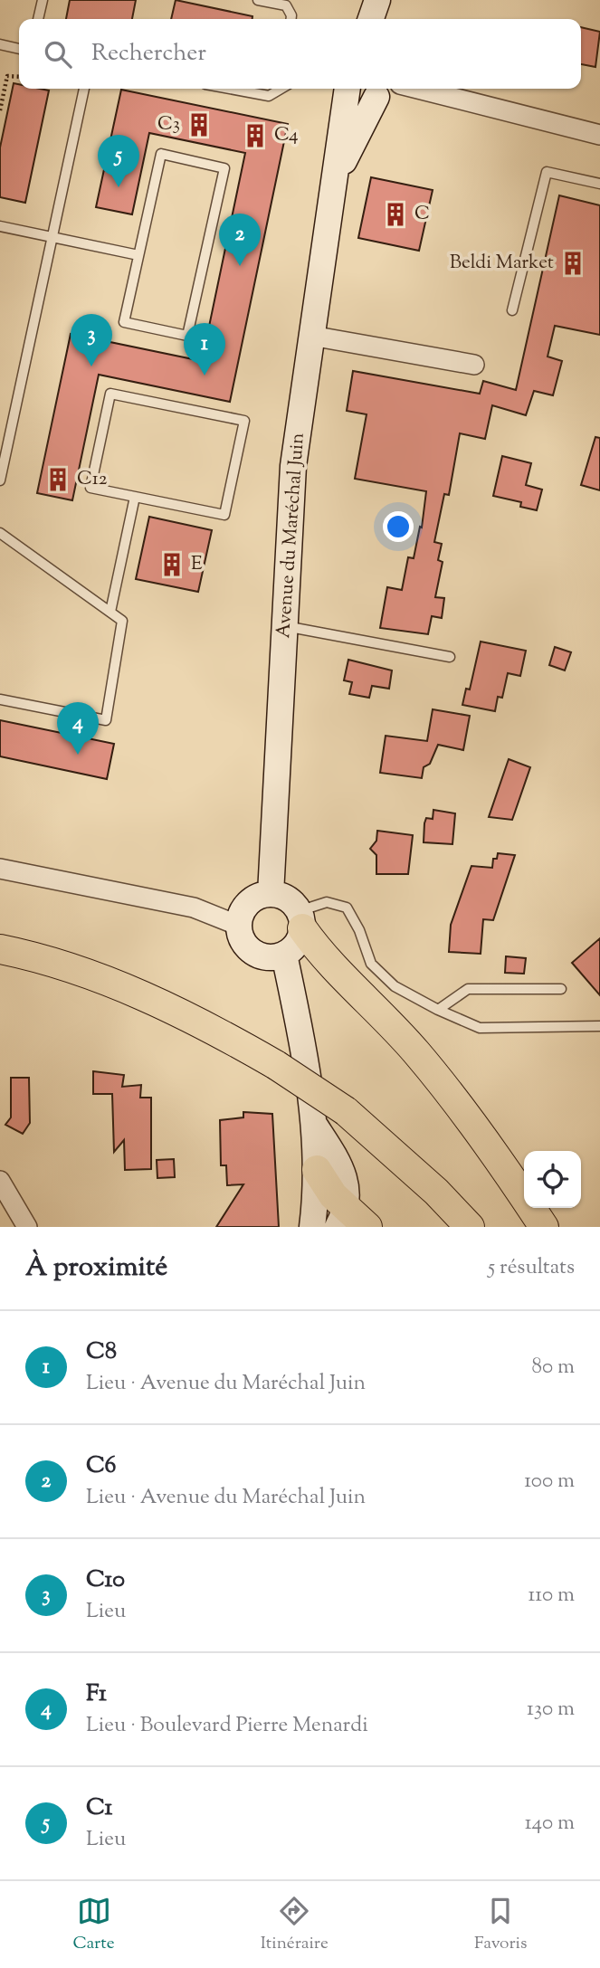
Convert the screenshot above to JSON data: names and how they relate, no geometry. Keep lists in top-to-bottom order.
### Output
{
  "streets": {
    "main road": ["Avenue du Maréchal Juin"]
  },
  "places": {
    "building": [
      "C3",
      "C4",
      "C",
      "Beldi Market",
      "C12",
      "E"
    ]
  },
  "page": {
    "search": "Rechercher",
    "pins": [
      "5",
      "2",
      "3",
      "1",
      "4"
    ],
    "heading": ["À proximité", "5 résultats"],
    "list": [
      {
        "mark": "1",
        "name": "C8",
        "note": "Lieu · Avenue du Maréchal Juin",
        "value": "80 m"
      },
      {
        "mark": "2",
        "name": "C6",
        "note": "Lieu · Avenue du Maréchal Juin",
        "value": "100 m"
      },
      {
        "mark": "3",
        "name": "C10",
        "note": "Lieu",
        "value": "110 m"
      },
      {
        "mark": "4",
        "name": "F1",
        "note": "Lieu · Boulevard Pierre Menardi",
        "value": "130 m"
      },
      {
        "mark": "5",
        "name": "C1",
        "note": "Lieu",
        "value": "140 m"
      }
    ],
    "nav": ["Carte", "Itinéraire", "Favoris"]
  }
}
